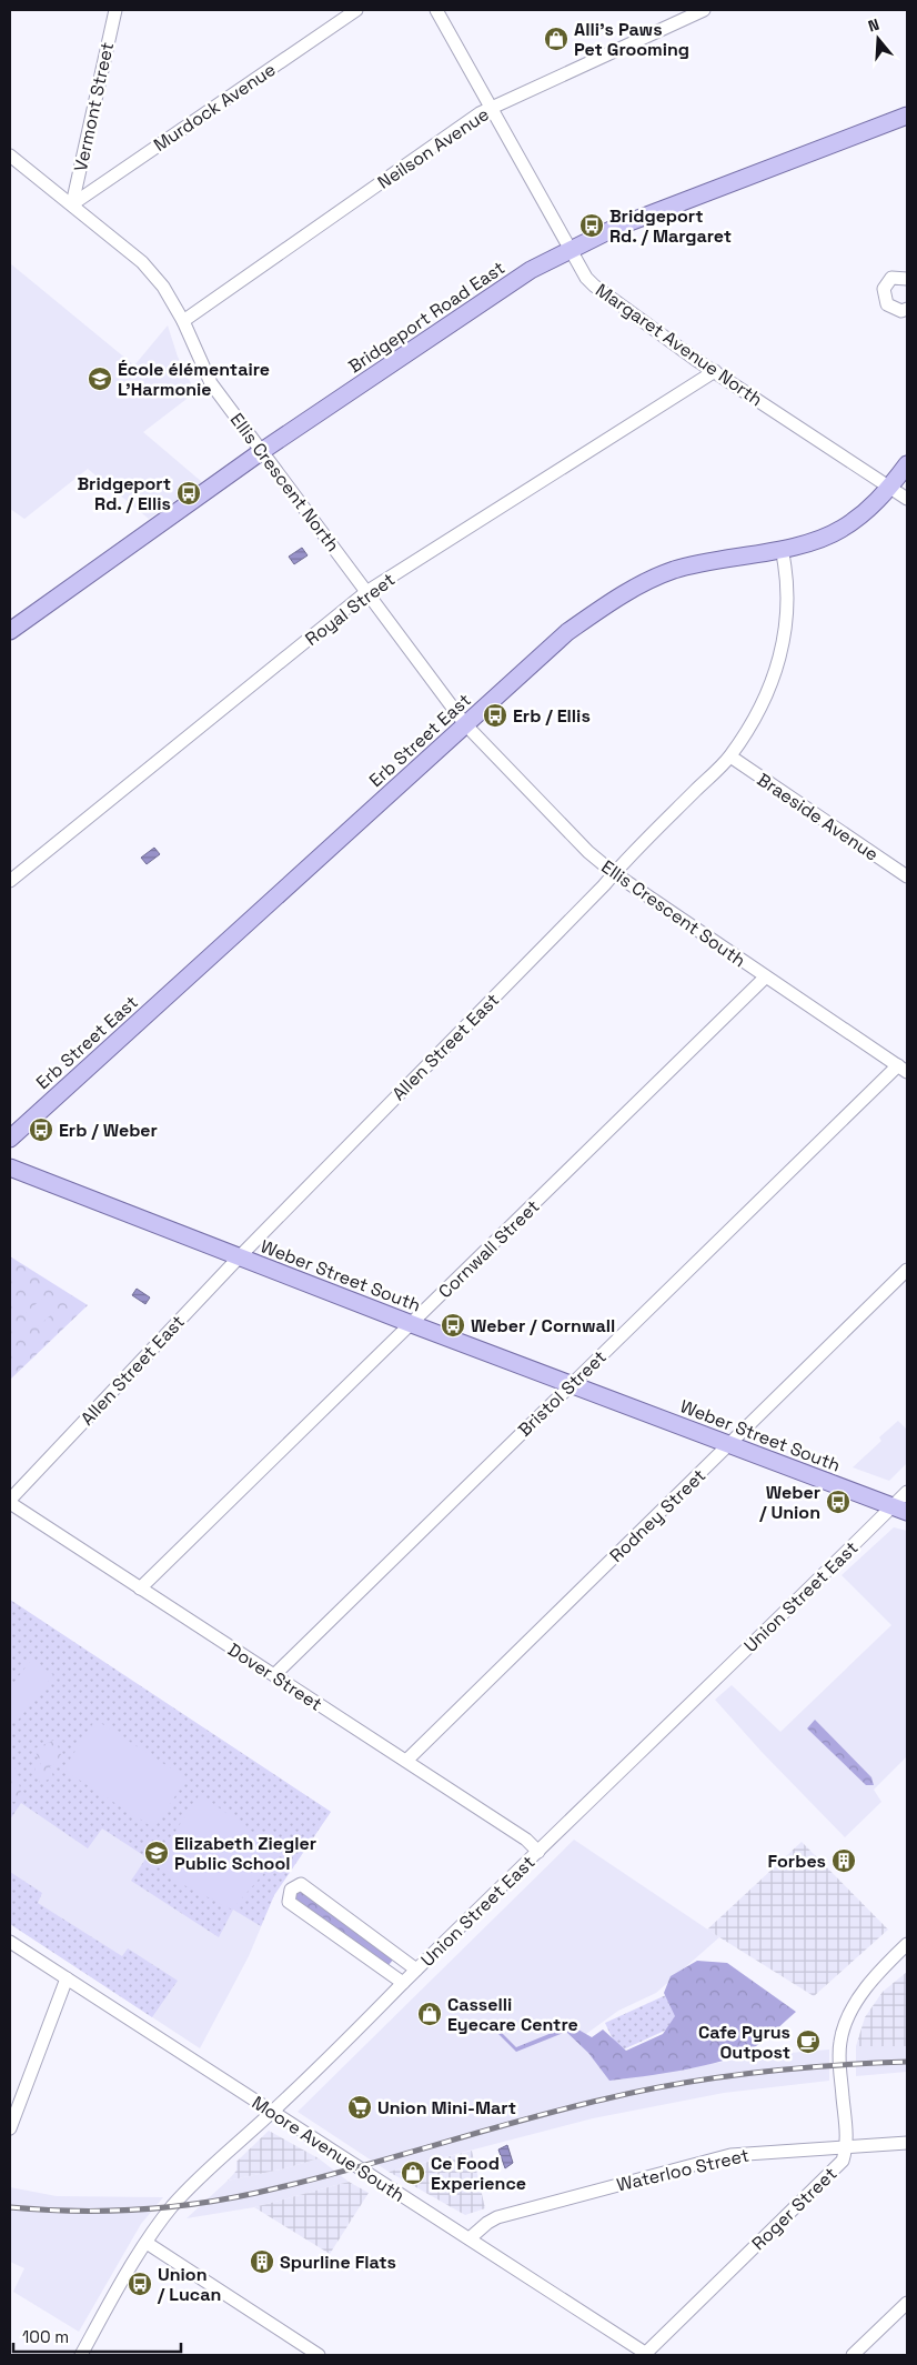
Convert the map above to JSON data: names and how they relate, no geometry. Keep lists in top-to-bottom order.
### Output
{
  "streets": {
    "main road": ["Bridgeport Road East", "Erb Street East", "Weber Street South"],
    "street": [
      "Vermont Street",
      "Murdock Avenue",
      "Neilson Avenue",
      "Margaret Avenue North",
      "Ellis Crescent North",
      "Royal Street",
      "Braeside Avenue",
      "Ellis Crescent South",
      "Allen Street East",
      "Cornwall Street",
      "Bristol Street",
      "Rodney Street",
      "Union Street East",
      "Dover Street",
      "Moore Avenue South",
      "Waterloo Street",
      "Roger Street"
    ]
  },
  "crossings": [
    ["Vermont Street", "Murdock Avenue"],
    ["Vermont Street", "Ellis Crescent North"],
    ["Murdock Avenue", "Ellis Crescent North"],
    ["Neilson Avenue", "Margaret Avenue North"],
    ["Neilson Avenue", "Ellis Crescent North"],
    ["Bridgeport Road East", "Margaret Avenue North"],
    ["Bridgeport Road East", "Ellis Crescent North"],
    ["Margaret Avenue North", "Royal Street"],
    ["Margaret Avenue North", "Erb Street East"],
    ["Ellis Crescent North", "Royal Street"],
    ["Ellis Crescent North", "Erb Street East"],
    ["Ellis Crescent North", "Ellis Crescent South"],
    ["Erb Street East", "Ellis Crescent South"],
    ["Erb Street East", "Allen Street East"],
    ["Braeside Avenue", "Allen Street East"],
    ["Ellis Crescent South", "Allen Street East"],
    ["Ellis Crescent South", "Cornwall Street"],
    ["Ellis Crescent South", "Bristol Street"],
    ["Allen Street East", "Weber Street South"],
    ["Allen Street East", "Dover Street"],
    ["Cornwall Street", "Weber Street South"],
    ["Cornwall Street", "Dover Street"],
    ["Weber Street South", "Bristol Street"],
    ["Weber Street South", "Rodney Street"],
    ["Weber Street South", "Union Street East"],
    ["Bristol Street", "Dover Street"],
    ["Rodney Street", "Dover Street"],
    ["Union Street East", "Dover Street"],
    ["Union Street East", "Moore Avenue South"],
    ["Moore Avenue South", "Waterloo Street"],
    ["Moore Avenue South", "Roger Street"],
    ["Waterloo Street", "Roger Street"]
  ],
  "places": {
    "shop": ["Alli’s Paws Pet Grooming", "Casselli Eyecare Centre", "Ce Food Experience"],
    "bus stop": [
      "Bridgeport Rd. / Margaret",
      "Bridgeport Rd. / Ellis",
      "Erb / Ellis",
      "Erb / Weber",
      "Weber / Cornwall",
      "Weber / Union",
      "Union / Lucan"
    ],
    "school or university": ["École élémentaire L'Harmonie", "Elizabeth Ziegler Public School"],
    "building": ["Forbes", "Spurline Flats"],
    "cafe": ["Cafe Pyrus Outpost"],
    "supermarket": ["Union Mini-Mart"]
  },
  "scale_bar": "100 m",
  "north": "top"
}
